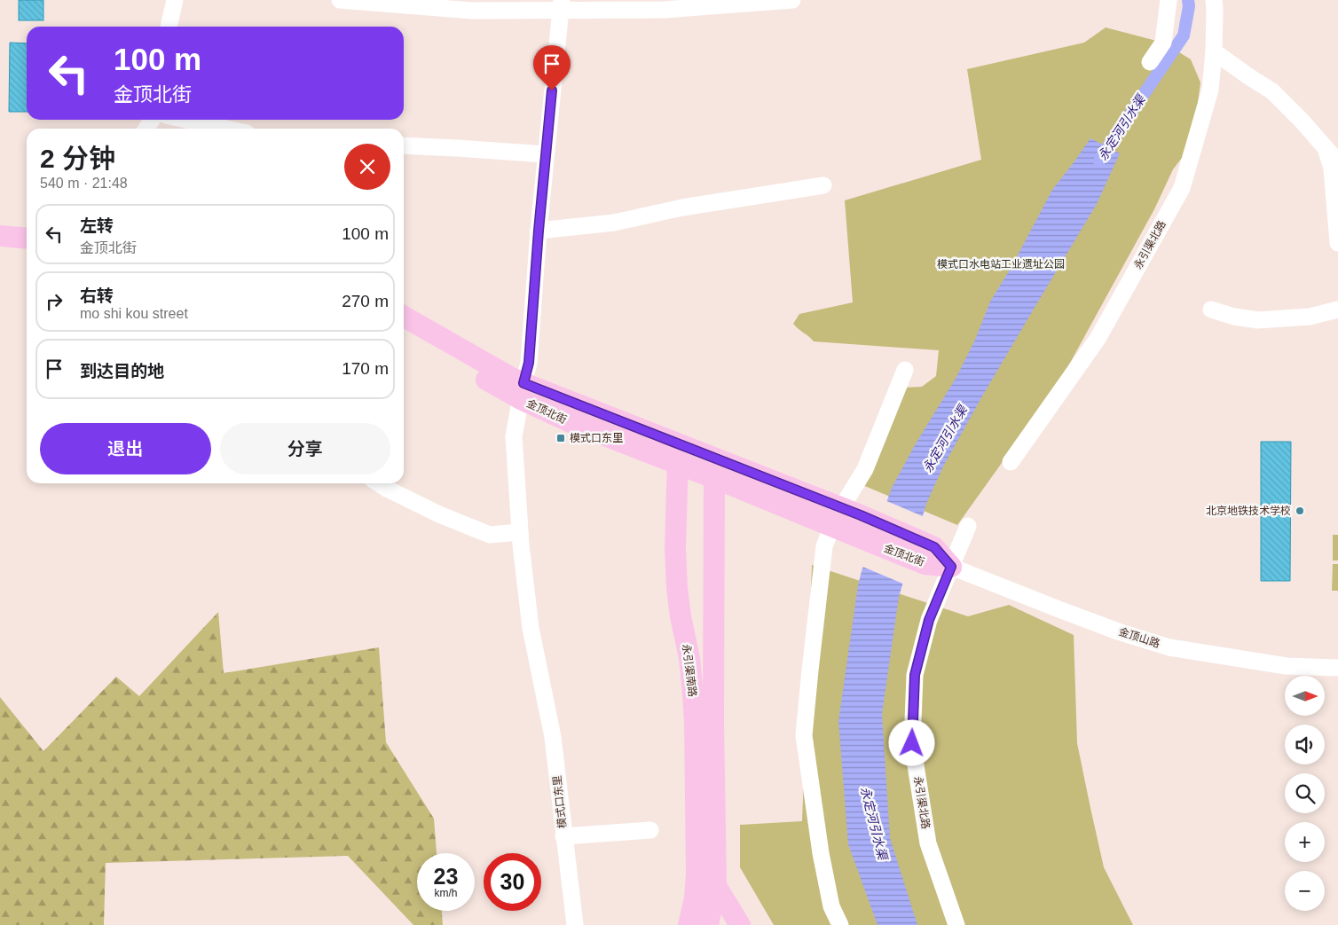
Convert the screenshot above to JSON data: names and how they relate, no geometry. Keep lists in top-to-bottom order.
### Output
{
  "streets": {
    "main road": ["金顶北街", "永引渠南路"],
    "street": ["永引渠北路", "金顶山路", "模式口东里"]
  },
  "crossings": [
    ["永引渠北路", "金顶北街"],
    ["永引渠北路", "金顶山路"],
    ["金顶北街", "金顶山路"],
    ["金顶北街", "永引渠南路"],
    ["金顶北街", "模式口东里"]
  ],
  "water": ["永定河引水渠"],
  "parks": ["模式口水电站工业遗址公园"],
  "places": {
    "transit": ["模式口东里"],
    "other": ["北京地铁技术学校"]
  },
  "north": "right",
  "page": {
    "turn": ["100 m", "金顶北街"],
    "heading": ["2 分钟", "540 m · 21:48"],
    "list": [
      {
        "name": "左转",
        "note": "金顶北街",
        "value": "100 m"
      },
      {
        "name": "右转",
        "note": "mo shi kou street",
        "value": "270 m"
      },
      {
        "name": "到达目的地",
        "value": "170 m"
      }
    ],
    "buttons": ["退出", "分享"],
    "map_buttons": ["+", "−"],
    "speed": "23 km/h",
    "limit": "30"
  }
}
